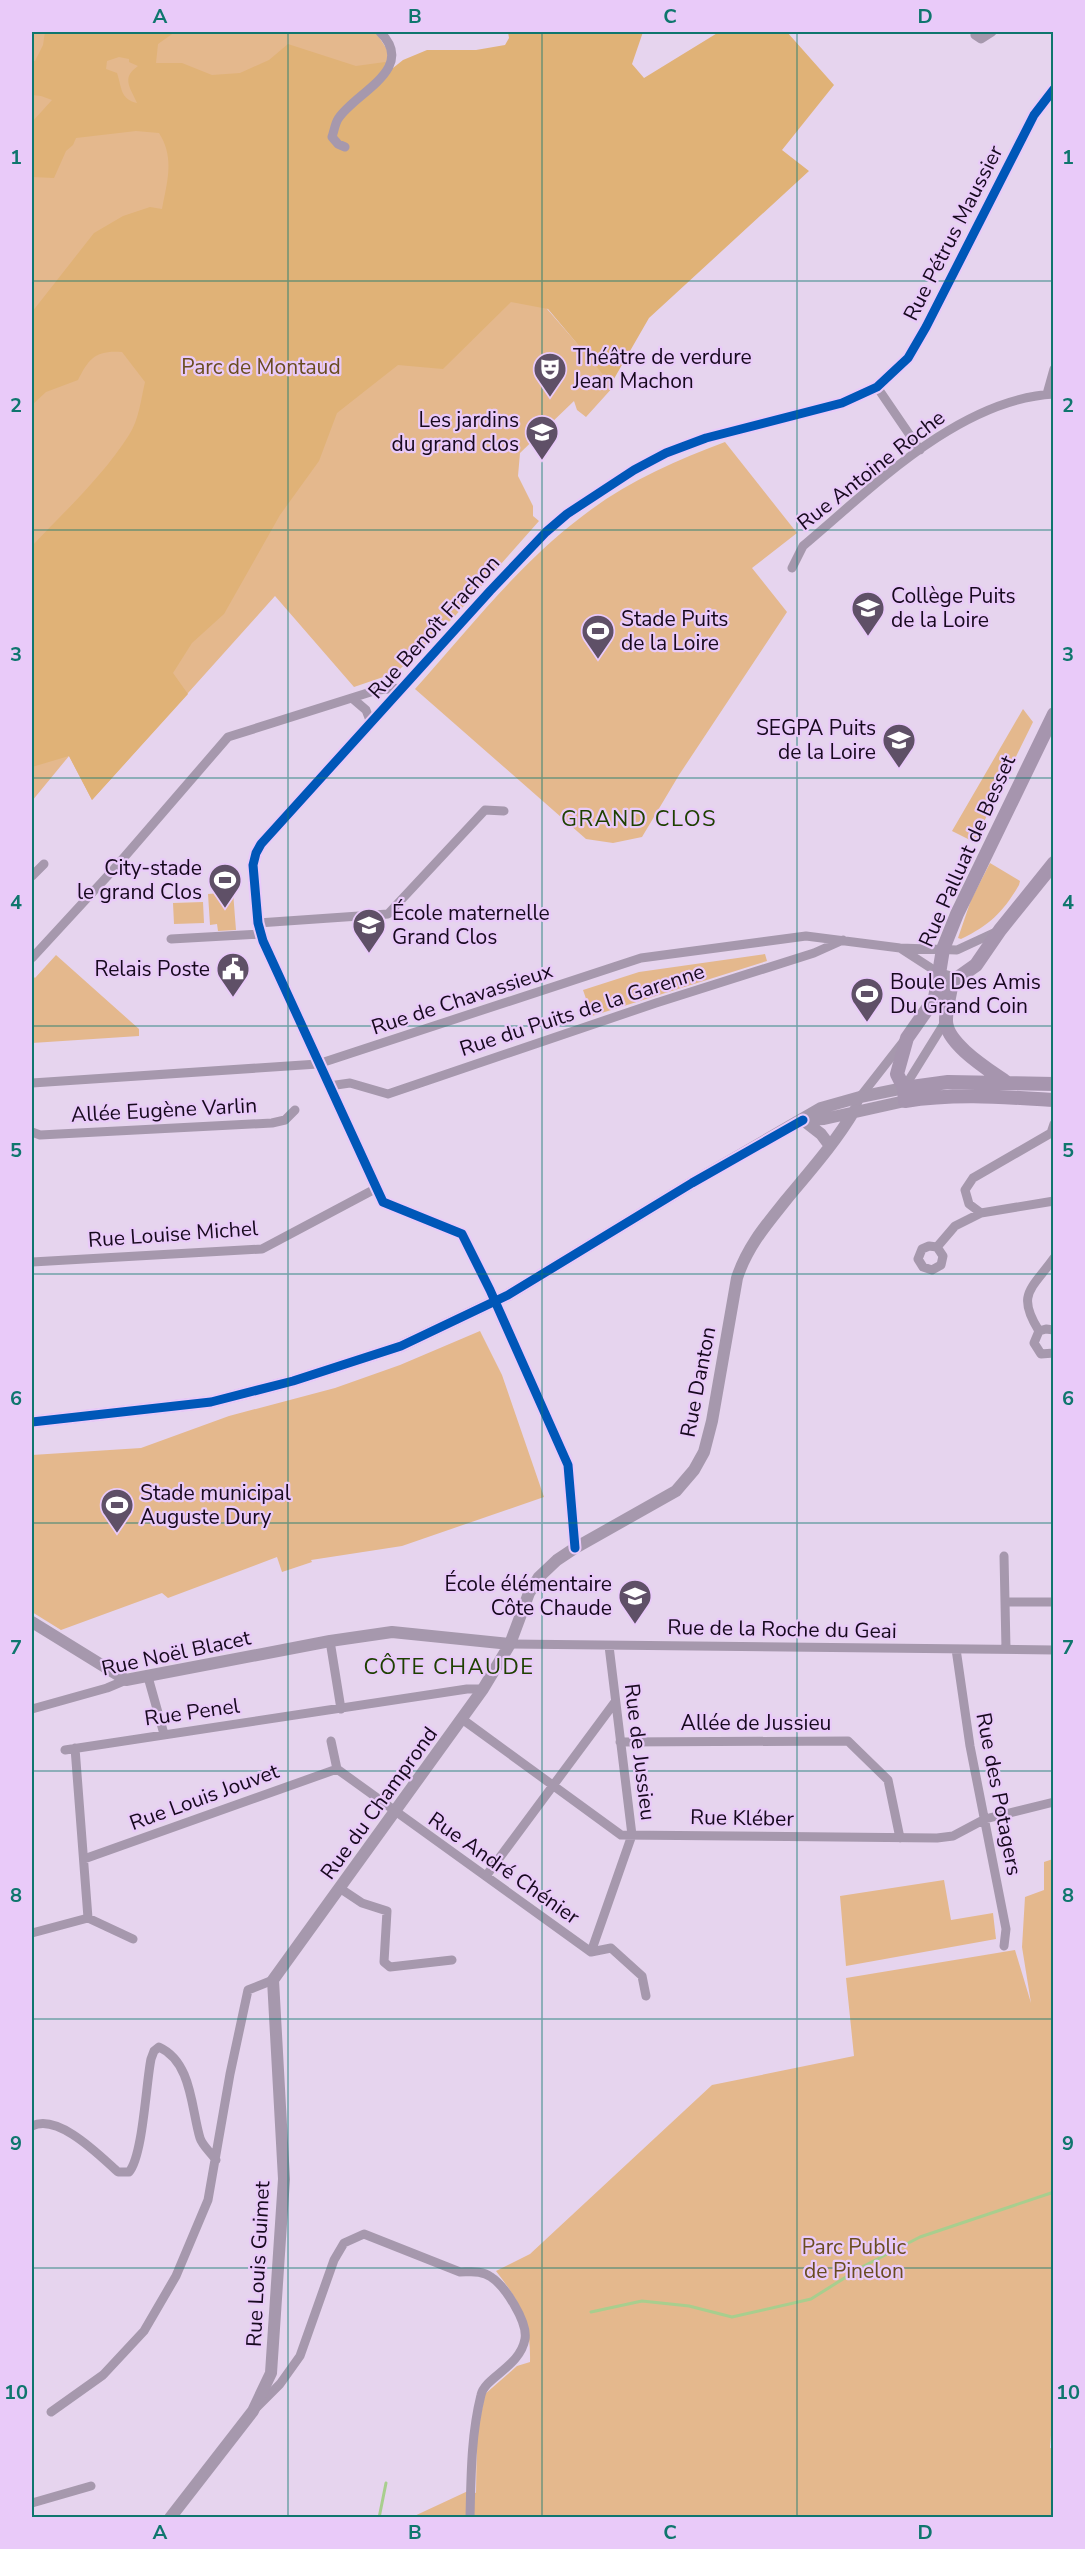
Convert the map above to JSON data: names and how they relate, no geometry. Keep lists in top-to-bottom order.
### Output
{
  "streets": {
    "main road": ["Rue Palluat de Besset"],
    "street": [
      "Rue Pétrus Maussier",
      "Rue Antoine Roche",
      "Rue Benoît Frachon",
      "Rue de Chavassieux",
      "Rue du Puits de la Garenne",
      "Allée Eugène Varlin",
      "Rue Louise Michel",
      "Rue Danton",
      "Rue de la Roche du Geai",
      "Rue Noël Blacet",
      "Rue Penel",
      "Allée de Jussieu",
      "Rue de Jussieu",
      "Rue des Potagers",
      "Rue Louis Jouvet",
      "Rue du Champrond",
      "Rue Kléber",
      "Rue André Chénier",
      "Rue Louis Guimet"
    ]
  },
  "crossings": [
    ["Rue Pétrus Maussier", "Rue Benoît Frachon"],
    ["Rue Benoît Frachon", "Rue de Chavassieux"],
    ["Rue Benoît Frachon", "Rue du Puits de la Garenne"],
    ["Rue Benoît Frachon", "Rue Louise Michel"],
    ["Rue Palluat de Besset", "Rue de Chavassieux"],
    ["Rue de Chavassieux", "Rue du Puits de la Garenne"],
    ["Rue Danton", "Rue de la Roche du Geai"],
    ["Rue Danton", "Rue Noël Blacet"],
    ["Rue Danton", "Rue du Champrond"],
    ["Rue de la Roche du Geai", "Rue Noël Blacet"],
    ["Rue de la Roche du Geai", "Rue de Jussieu"],
    ["Rue de la Roche du Geai", "Rue des Potagers"],
    ["Rue de la Roche du Geai", "Rue du Champrond"],
    ["Rue Noël Blacet", "Rue du Champrond"],
    ["Rue Penel", "Rue du Champrond"],
    ["Allée de Jussieu", "Rue de Jussieu"],
    ["Allée de Jussieu", "Rue Kléber"],
    ["Rue de Jussieu", "Rue Kléber"],
    ["Rue de Jussieu", "Rue André Chénier"],
    ["Rue des Potagers", "Rue Kléber"],
    ["Rue Louis Jouvet", "Rue André Chénier"],
    ["Rue du Champrond", "Rue Kléber"],
    ["Rue du Champrond", "Rue André Chénier"],
    ["Rue du Champrond", "Rue Louis Guimet"]
  ],
  "districts": ["GRAND CLOS", "CÔTE CHAUDE"],
  "parks": ["Parc de Montaud", "Parc Public de Pinelon"],
  "places": {
    "theatre": ["Théâtre de verdure Jean Machon"],
    "school or university": [
      "Les jardins du grand clos",
      "Collège Puits de la Loire",
      "SEGPA Puits de la Loire",
      "École maternelle Grand Clos",
      "École élémentaire Côte Chaude"
    ],
    "sports": [
      "Stade Puits de la Loire",
      "City-stade le grand Clos",
      "Boule Des Amis Du Grand Coin",
      "Stade municipal Auguste Dury"
    ],
    "public building": ["Relais Poste"]
  },
  "grid": {
    "columns": [
      "A",
      "B",
      "C",
      "D"
    ],
    "rows": [
      "1",
      "2",
      "3",
      "4",
      "5",
      "6",
      "7",
      "8",
      "9",
      "10"
    ]
  }
}
